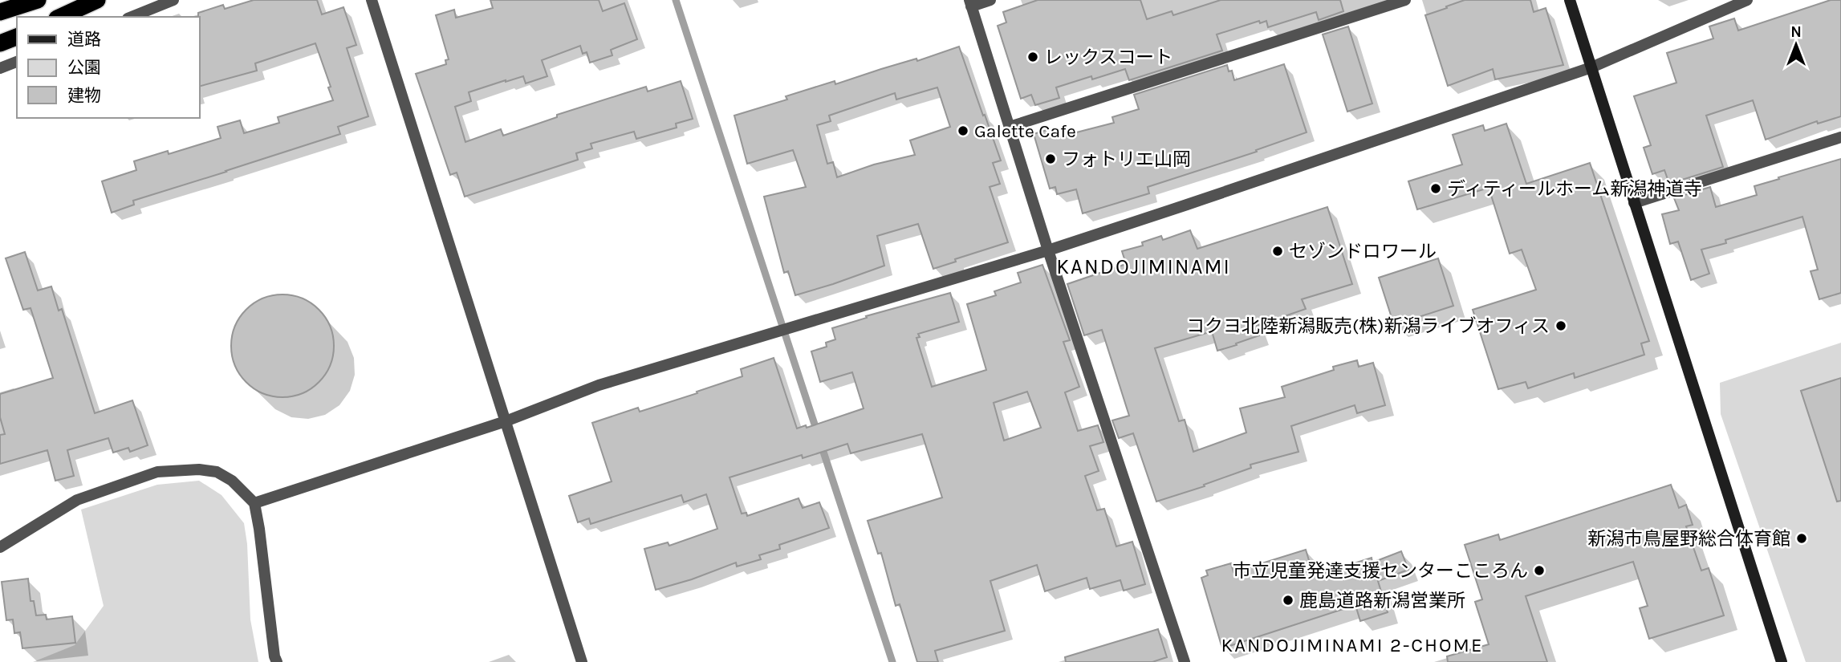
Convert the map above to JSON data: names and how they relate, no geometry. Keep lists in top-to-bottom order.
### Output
{
  "districts": ["KANDOJIMINAMI", "KANDOJIMINAMI 2-CHOME"],
  "places": [
    "レックスコート",
    "Galette Cafe",
    "フォトリエ山岡",
    "ディティールホーム新潟神道寺",
    "セゾンドロワール",
    "コクヨ北陸新潟販売(株)新潟ライブオフィス",
    "新潟市鳥屋野総合体育館",
    "市立児童発達支援センターこころん",
    "鹿島道路新潟営業所"
  ],
  "legend": ["道路", "公園", "建物"],
  "north": "top"
}
